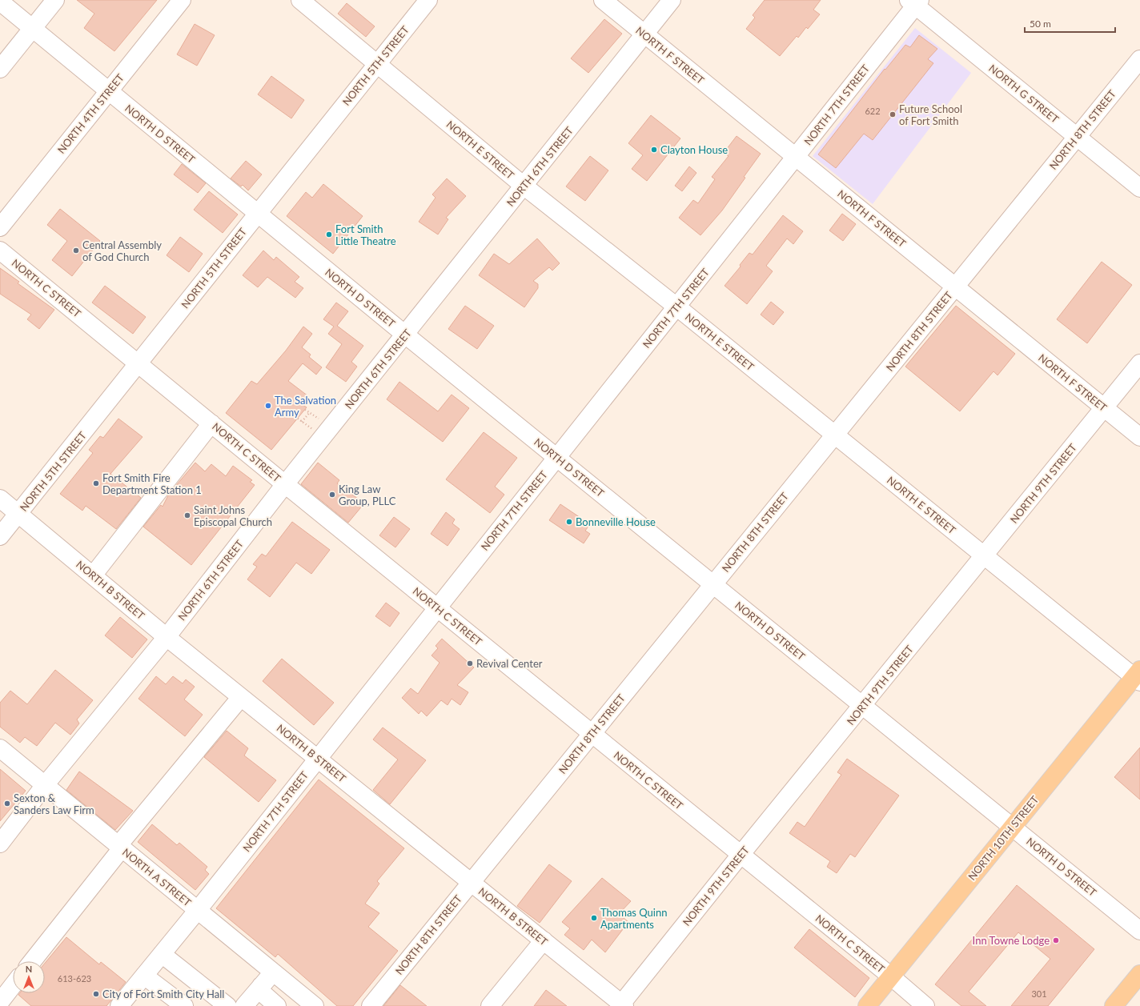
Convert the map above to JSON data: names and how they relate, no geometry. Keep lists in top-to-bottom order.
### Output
{
  "streets": {
    "main road": ["NORTH 10TH STREET"],
    "street": [
      "NORTH F STREET",
      "NORTH 5TH STREET",
      "NORTH G STREET",
      "NORTH 7TH STREET",
      "NORTH 4TH STREET",
      "NORTH 8TH STREET",
      "NORTH D STREET",
      "NORTH E STREET",
      "NORTH 6TH STREET",
      "NORTH C STREET",
      "NORTH 9TH STREET",
      "NORTH B STREET",
      "NORTH A STREET"
    ]
  },
  "crossings": [
    ["NORTH F STREET", "NORTH 7TH STREET"],
    ["NORTH F STREET", "NORTH 8TH STREET"],
    ["NORTH F STREET", "NORTH 6TH STREET"],
    ["NORTH F STREET", "NORTH 9TH STREET"],
    ["NORTH 5TH STREET", "NORTH D STREET"],
    ["NORTH 5TH STREET", "NORTH E STREET"],
    ["NORTH 5TH STREET", "NORTH C STREET"],
    ["NORTH 5TH STREET", "NORTH B STREET"],
    ["NORTH G STREET", "NORTH 7TH STREET"],
    ["NORTH G STREET", "NORTH 8TH STREET"],
    ["NORTH 7TH STREET", "NORTH D STREET"],
    ["NORTH 7TH STREET", "NORTH E STREET"],
    ["NORTH 7TH STREET", "NORTH C STREET"],
    ["NORTH 7TH STREET", "NORTH B STREET"],
    ["NORTH 7TH STREET", "NORTH A STREET"],
    ["NORTH 4TH STREET", "NORTH D STREET"],
    ["NORTH 8TH STREET", "NORTH D STREET"],
    ["NORTH 8TH STREET", "NORTH E STREET"],
    ["NORTH 8TH STREET", "NORTH C STREET"],
    ["NORTH 8TH STREET", "NORTH B STREET"],
    ["NORTH D STREET", "NORTH 6TH STREET"],
    ["NORTH D STREET", "NORTH 9TH STREET"],
    ["NORTH D STREET", "NORTH 10TH STREET"],
    ["NORTH E STREET", "NORTH 6TH STREET"],
    ["NORTH E STREET", "NORTH 9TH STREET"],
    ["NORTH E STREET", "NORTH 10TH STREET"],
    ["NORTH 6TH STREET", "NORTH C STREET"],
    ["NORTH 6TH STREET", "NORTH B STREET"],
    ["NORTH 6TH STREET", "NORTH A STREET"],
    ["NORTH C STREET", "NORTH 9TH STREET"],
    ["NORTH C STREET", "NORTH 10TH STREET"],
    ["NORTH 9TH STREET", "NORTH B STREET"]
  ],
  "places": [
    "Future School of Fort Smith",
    "Clayton House",
    "Fort Smith Little Theatre",
    "Central Assembly of God Church",
    "The Salvation Army",
    "Fort Smith Fire Department Station 1",
    "King Law Group, PLLC",
    "Saint Johns Episcopal Church",
    "Bonneville House",
    "Revival Center",
    "Sexton & Sanders Law Firm",
    "Thomas Quinn Apartments",
    "Inn Towne Lodge",
    "City of Fort Smith City Hall"
  ],
  "house_numbers": ["622", "613-623", "301"],
  "scale_bar": "50 m",
  "north": "top"
}
